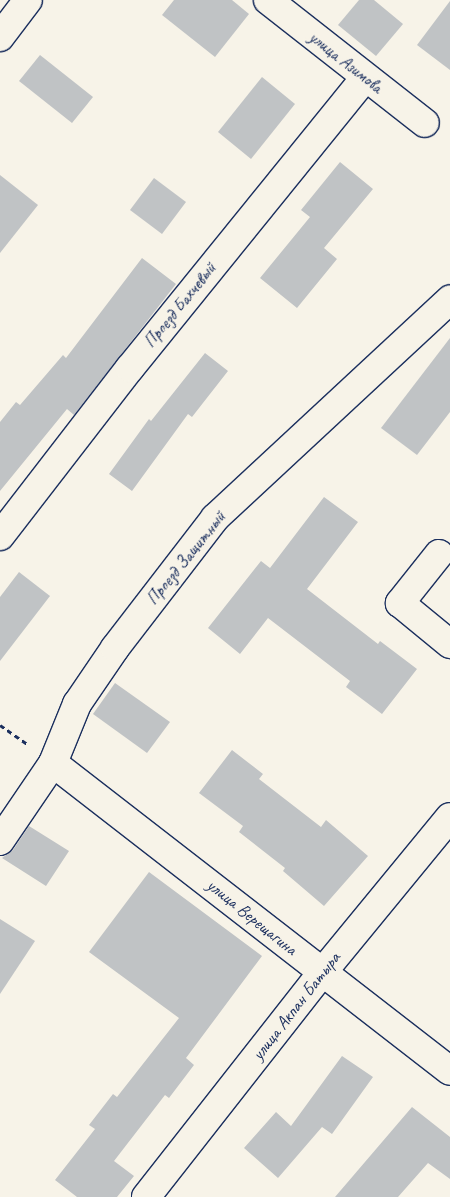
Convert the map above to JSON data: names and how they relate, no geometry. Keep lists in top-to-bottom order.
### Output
{
  "streets": {
    "street": [
      "улица Азимова",
      "Проезд Бахчевый",
      "Проезд Защитный",
      "улица Верещагина",
      "улица Акпан Батыра"
    ]
  },
  "crossings": [
    ["улица Азимова", "Проезд Бахчевый"],
    ["Проезд Защитный", "улица Верещагина"],
    ["улица Верещагина", "улица Акпан Батыра"]
  ]
}
